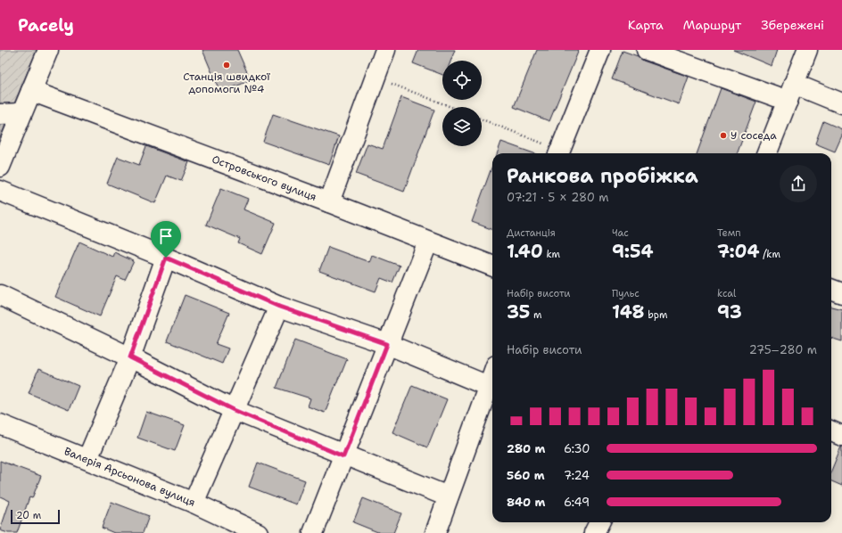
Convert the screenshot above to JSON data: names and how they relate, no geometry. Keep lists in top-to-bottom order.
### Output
{
  "streets": {
    "street": ["Островського вулиця", "Валерія Арсьонова вулиця"]
  },
  "places": ["Станція швидкої допомоги №4", "У соседа"],
  "scale_bar": "20 m",
  "page": {
    "header": "Pacely",
    "nav": ["Карта", "Маршрут", "Збережені"],
    "heading": ["Ранкова пробіжка", "07:21 · 5 × 280 m"],
    "stats": [
      ["Дистанція", "1.40 km"],
      ["Час", "9:54"],
      ["Темп", "7:04 /km"],
      ["Набір висоти", "35 m"],
      ["Пульс", "148 bpm"],
      ["kcal", "93"]
    ],
    "chart": ["Набір висоти", "275–280 m"],
    "list": [
      {
        "name": "280 m",
        "note": "6:30"
      },
      {
        "name": "560 m",
        "note": "7:24"
      },
      {
        "name": "840 m",
        "note": "6:49"
      }
    ],
    "scale": "20 m"
  }
}
